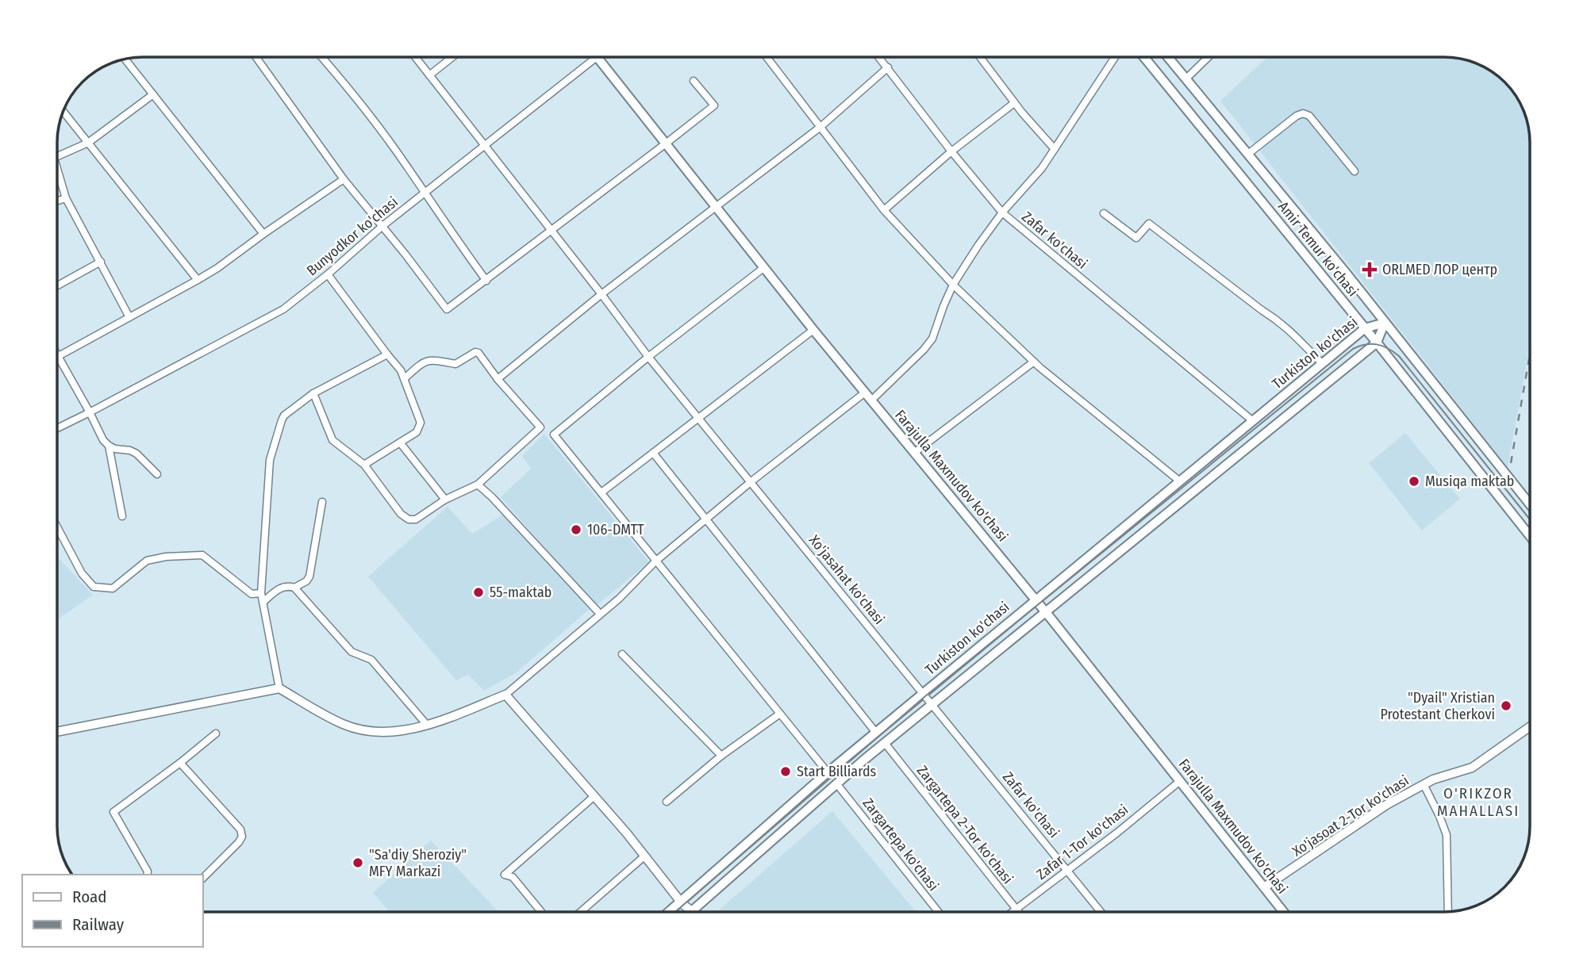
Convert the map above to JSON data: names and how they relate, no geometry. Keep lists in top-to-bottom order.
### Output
{
  "streets": {
    "main road": ["Amir Temur ko'chasi", "Turkiston ko'chasi", "Farajulla Maxmudov ko'chasi"],
    "street": [
      "Bunyodkor ko'chasi",
      "Zafar ko'chasi",
      "Xo'jasahat ko'chasi",
      "Xo'jasoat 2-Tor ko'chasi",
      "Zargartepa 2-Tor ko'chasi",
      "Zafar 1-Tor ko'chasi",
      "Zargartepa ko'chasi"
    ]
  },
  "crossings": [
    ["Bunyodkor ko'chasi", "Farajulla Maxmudov ko'chasi"],
    ["Bunyodkor ko'chasi", "Xo'jasahat ko'chasi"],
    ["Zafar ko'chasi", "Turkiston ko'chasi"],
    ["Zafar ko'chasi", "Xo'jasahat ko'chasi"],
    ["Zafar ko'chasi", "Zafar 1-Tor ko'chasi"],
    ["Amir Temur ko'chasi", "Turkiston ko'chasi"],
    ["Turkiston ko'chasi", "Farajulla Maxmudov ko'chasi"],
    ["Turkiston ko'chasi", "Xo'jasahat ko'chasi"],
    ["Turkiston ko'chasi", "Zargartepa 2-Tor ko'chasi"],
    ["Turkiston ko'chasi", "Zargartepa ko'chasi"],
    ["Farajulla Maxmudov ko'chasi", "Xo'jasoat 2-Tor ko'chasi"],
    ["Farajulla Maxmudov ko'chasi", "Zafar 1-Tor ko'chasi"],
    ["Zargartepa 2-Tor ko'chasi", "Zafar 1-Tor ko'chasi"]
  ],
  "districts": ["O'RIKZOR MAHALLASI"],
  "places": {
    "health": ["ORLMED ЛОР центр"],
    "other": [
      "Musiqa maktab",
      "106-DMTT",
      "55-maktab",
      "\"Dyail\" Xristian Protestant Cherkovi",
      "Start Billiards",
      "\"Sa'diy Sheroziy\" MFY Markazi"
    ]
  },
  "legend": ["Road", "Railway"]
}
